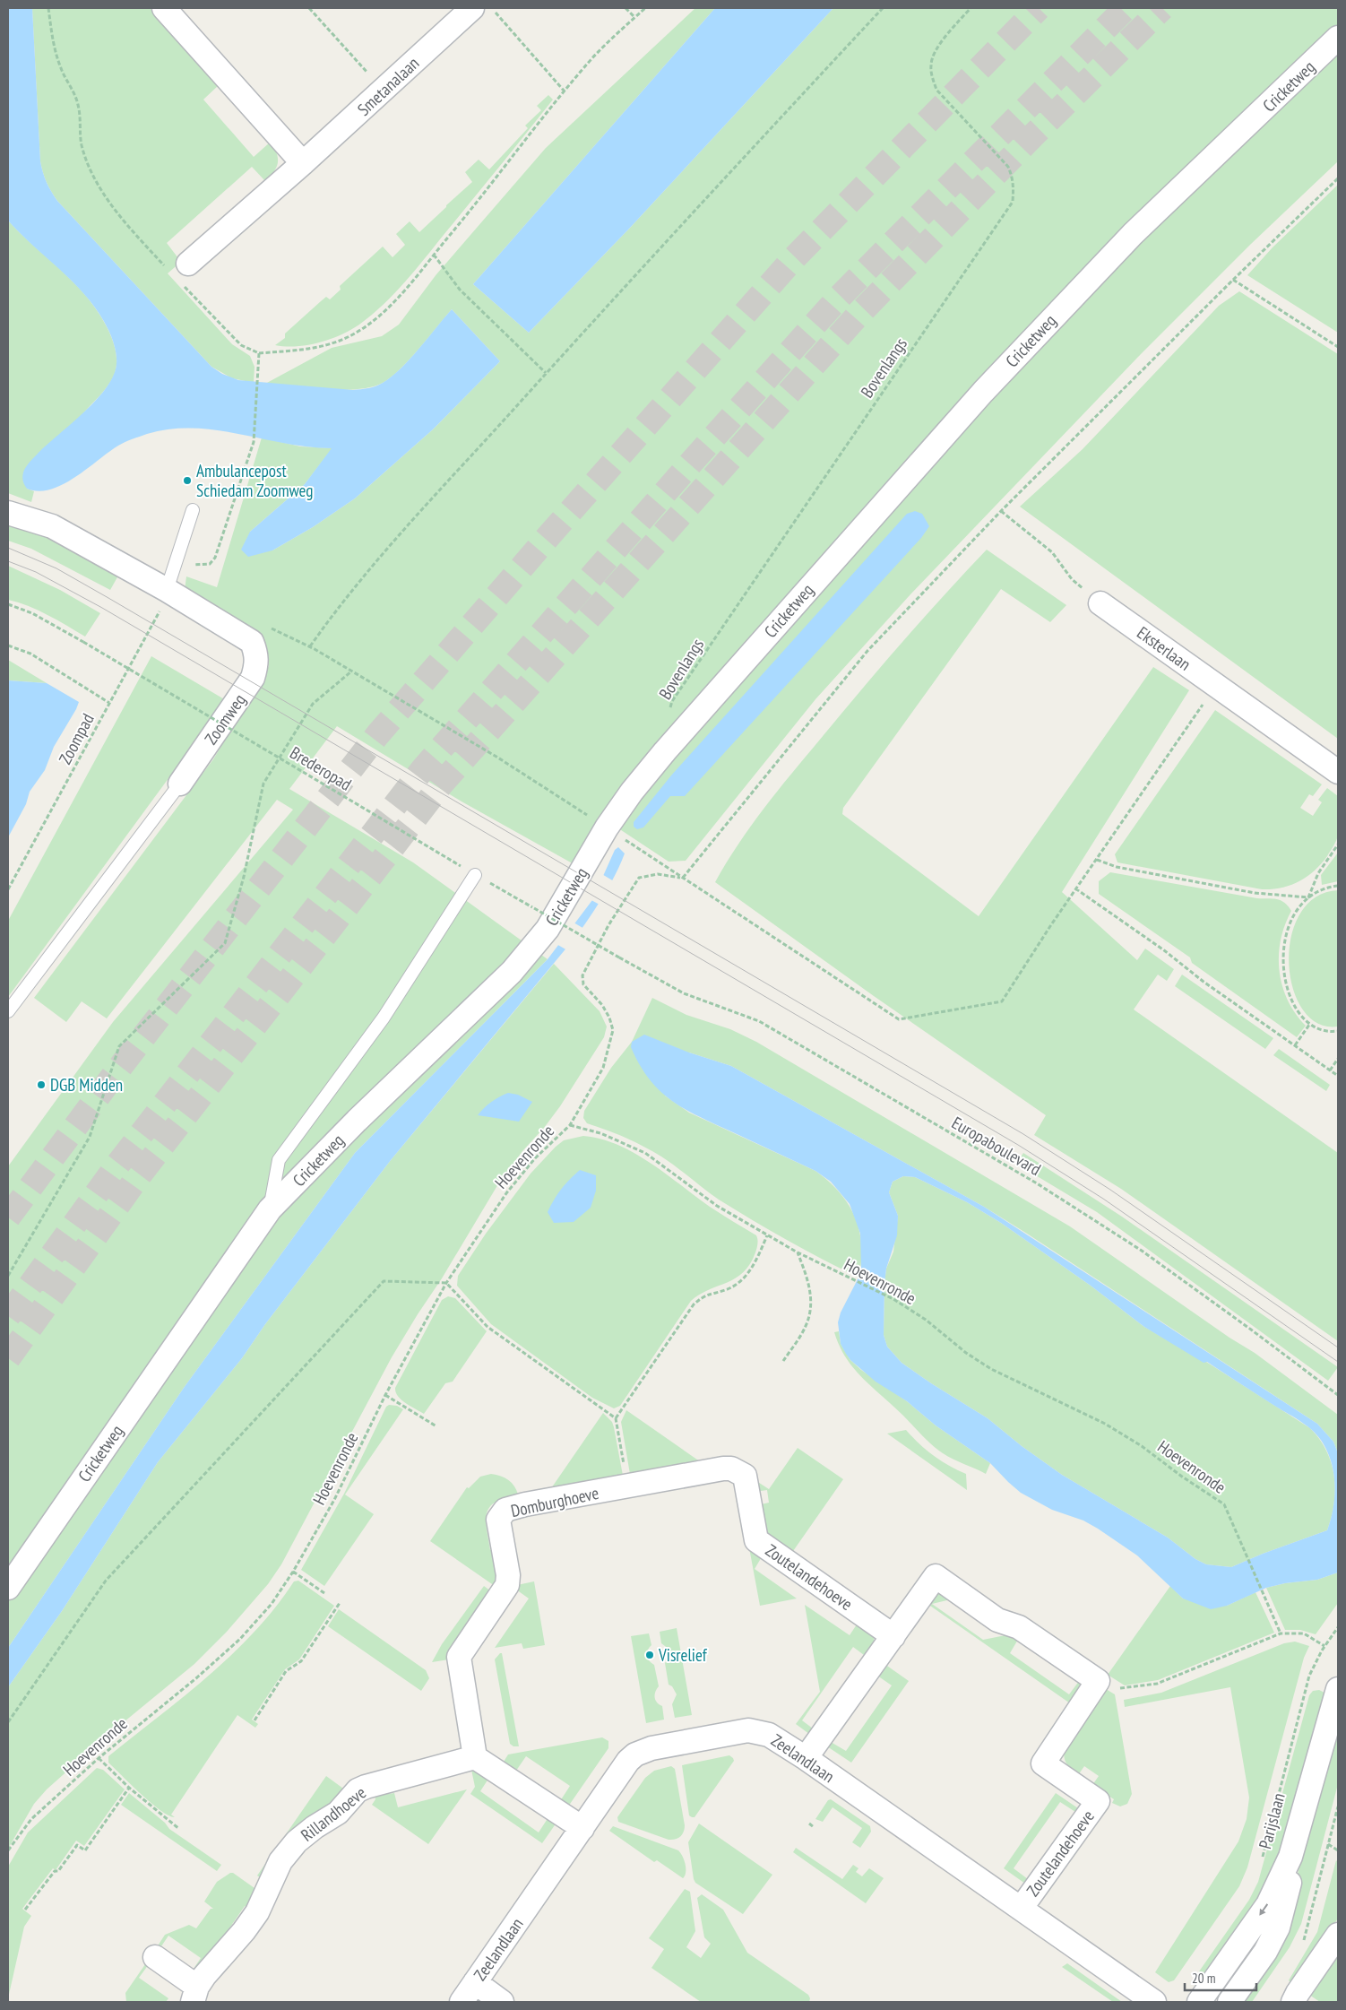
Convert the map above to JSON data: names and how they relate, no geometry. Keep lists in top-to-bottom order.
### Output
{
  "streets": {
    "street": [
      "Smetanalaan",
      "Cricketweg",
      "Eksterlaan",
      "Zoomweg",
      "Domburghoeve",
      "Zoutelandehoeve",
      "Zeelandlaan",
      "Rillandhoeve",
      "Parijslaan"
    ],
    "path": [
      "Bovenlangs",
      "Zoompad",
      "Brederopad",
      "Europaboulevard",
      "Hoevenronde"
    ]
  },
  "crossings": [
    ["Cricketweg", "Brederopad"],
    ["Brederopad", "Europaboulevard"],
    ["Domburghoeve", "Zoutelandehoeve"],
    ["Domburghoeve", "Rillandhoeve"],
    ["Zoutelandehoeve", "Zeelandlaan"]
  ],
  "places": ["Ambulancepost Schiedam Zoomweg", "DGB Midden", "Visrelief"],
  "scale_bar": "20 m"
}
